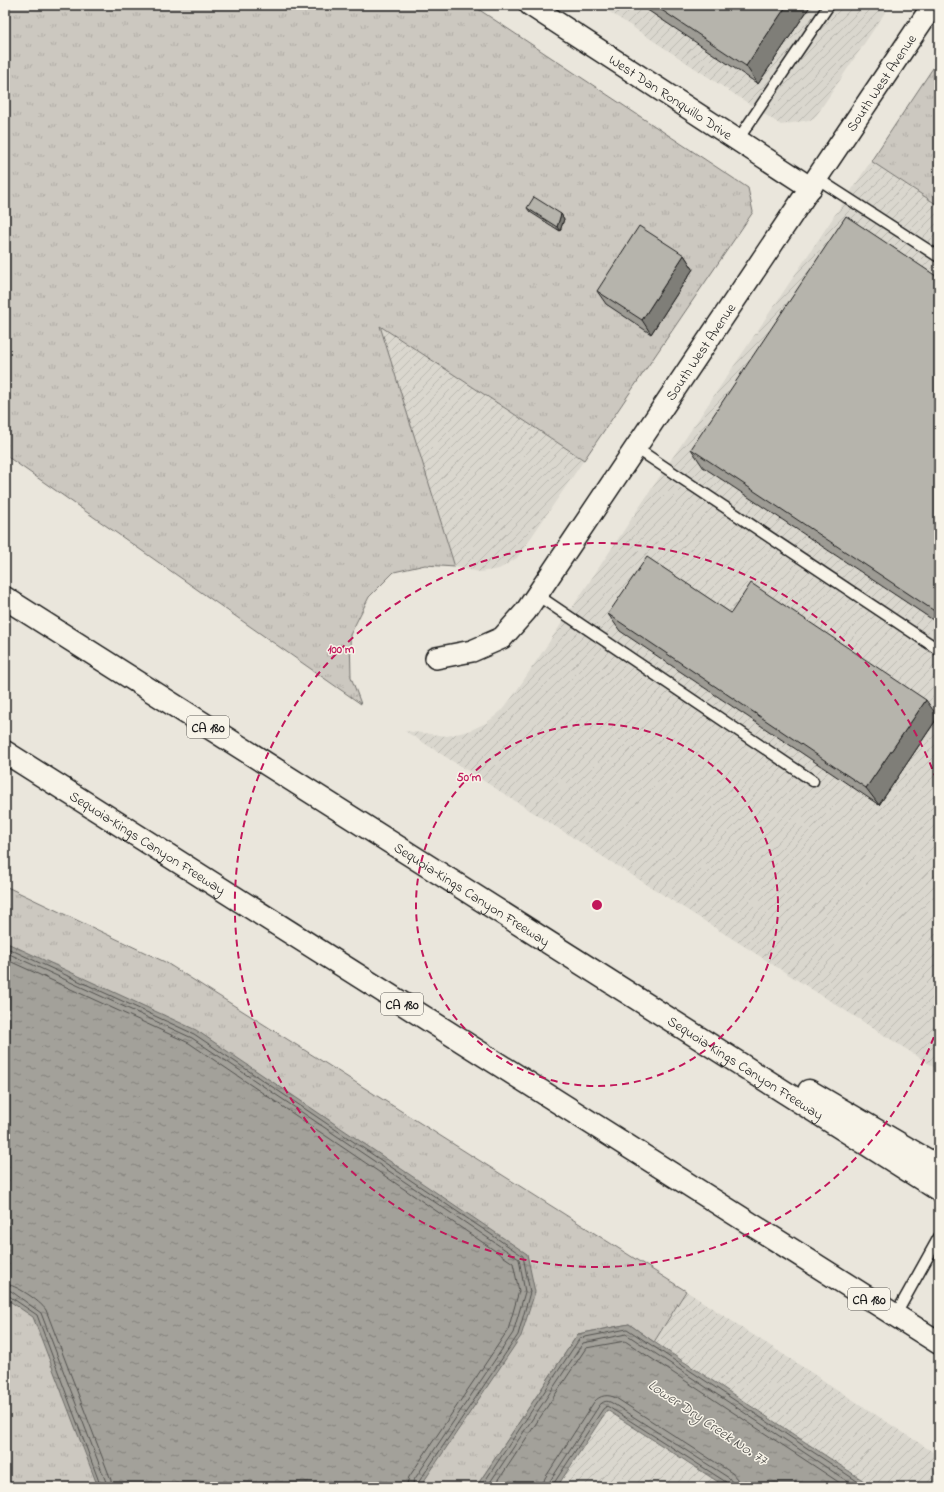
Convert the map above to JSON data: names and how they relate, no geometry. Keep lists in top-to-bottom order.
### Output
{
  "streets": {
    "highway": ["CA 180", "Sequoia–Kings Canyon Freeway"],
    "street": ["South West Avenue", "West Dan Ronquillo Drive"]
  },
  "crossings": [
    ["South West Avenue", "West Dan Ronquillo Drive"]
  ],
  "water": ["Lower Dry Creek No. 77"],
  "rings": ["100 m", "50 m"]
}
